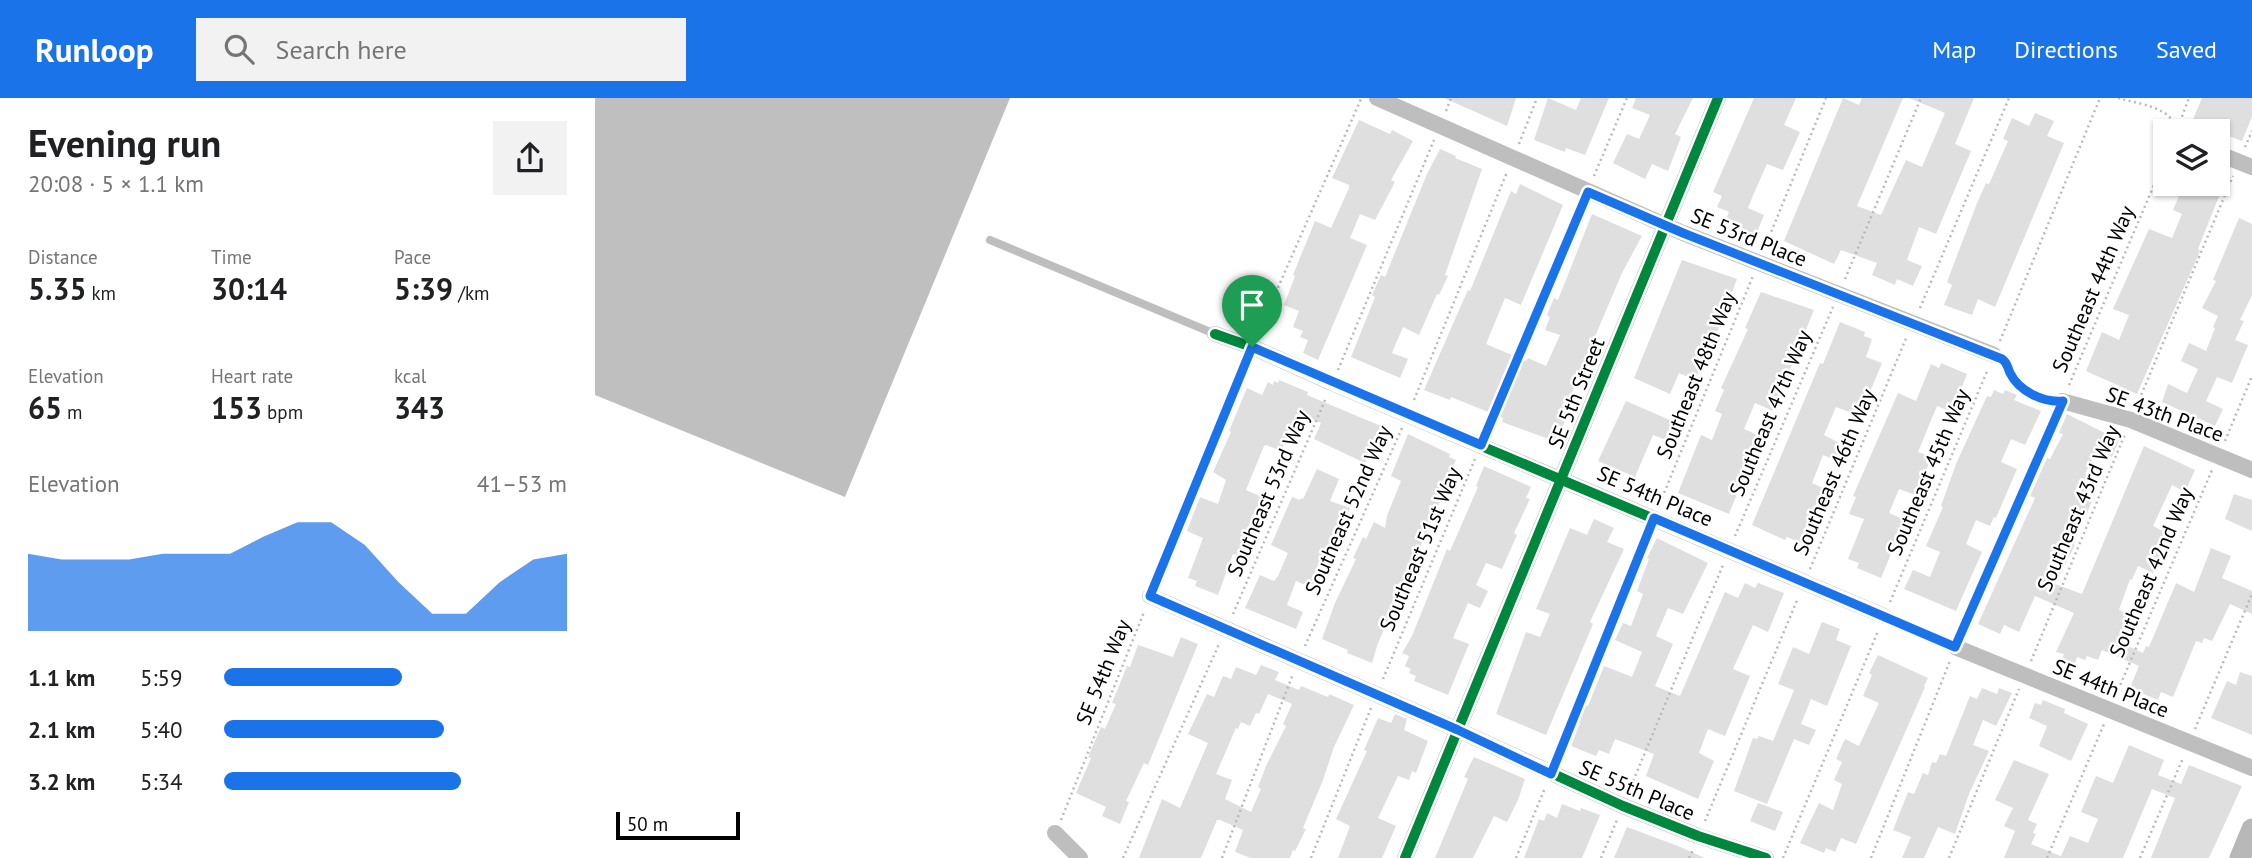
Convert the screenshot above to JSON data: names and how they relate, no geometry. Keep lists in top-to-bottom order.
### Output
{
  "streets": {
    "street": [
      "SE 53rd Place",
      "SE 5th Street",
      "SE 43th Place",
      "SE 54th Place",
      "SE 44th Place",
      "SE 55th Place"
    ],
    "path": [
      "Southeast 44th Way",
      "Southeast 48th Way",
      "Southeast 47th Way",
      "Southeast 46th Way",
      "Southeast 45th Way",
      "Southeast 53rd Way",
      "Southeast 43rd Way",
      "Southeast 52nd Way",
      "Southeast 51st Way",
      "Southeast 42nd Way",
      "SE 54th Way"
    ]
  },
  "crossings": [
    ["SE 53rd Place", "Southeast 48th Way"],
    ["SE 53rd Place", "SE 5th Street"],
    ["SE 53rd Place", "Southeast 47th Way"],
    ["SE 53rd Place", "Southeast 46th Way"],
    ["SE 53rd Place", "Southeast 45th Way"],
    ["SE 53rd Place", "Southeast 53rd Way"],
    ["SE 53rd Place", "Southeast 52nd Way"],
    ["SE 53rd Place", "Southeast 51st Way"],
    ["Southeast 44th Way", "SE 43th Place"],
    ["Southeast 44th Way", "SE 44th Place"],
    ["Southeast 48th Way", "SE 54th Place"],
    ["Southeast 48th Way", "SE 55th Place"],
    ["SE 5th Street", "SE 54th Place"],
    ["SE 5th Street", "SE 55th Place"],
    ["Southeast 47th Way", "SE 54th Place"],
    ["Southeast 47th Way", "SE 55th Place"],
    ["SE 43th Place", "Southeast 43rd Way"],
    ["SE 43th Place", "Southeast 42nd Way"],
    ["Southeast 46th Way", "SE 54th Place"],
    ["Southeast 46th Way", "SE 55th Place"],
    ["Southeast 45th Way", "SE 54th Place"],
    ["Southeast 53rd Way", "SE 54th Place"],
    ["Southeast 53rd Way", "SE 55th Place"],
    ["SE 54th Place", "Southeast 52nd Way"],
    ["SE 54th Place", "Southeast 51st Way"],
    ["SE 54th Place", "SE 54th Way"],
    ["Southeast 43rd Way", "SE 44th Place"],
    ["Southeast 52nd Way", "SE 55th Place"],
    ["Southeast 51st Way", "SE 55th Place"],
    ["Southeast 42nd Way", "SE 44th Place"],
    ["SE 54th Way", "SE 55th Place"]
  ],
  "scale_bar": "50 m",
  "page": {
    "header": "Runloop",
    "search": "Search here",
    "nav": ["Map", "Directions", "Saved"],
    "heading": ["Evening run", "20:08 · 5 × 1.1 km"],
    "stats": [
      ["Distance", "5.35 km"],
      ["Time", "30:14"],
      ["Pace", "5:39 /km"],
      ["Elevation", "65 m"],
      ["Heart rate", "153 bpm"],
      ["kcal", "343"]
    ],
    "chart": ["Elevation", "41–53 m"],
    "list": [
      {
        "name": "1.1 km",
        "note": "5:59"
      },
      {
        "name": "2.1 km",
        "note": "5:40"
      },
      {
        "name": "3.2 km",
        "note": "5:34"
      }
    ],
    "scale": "50 m"
  }
}
